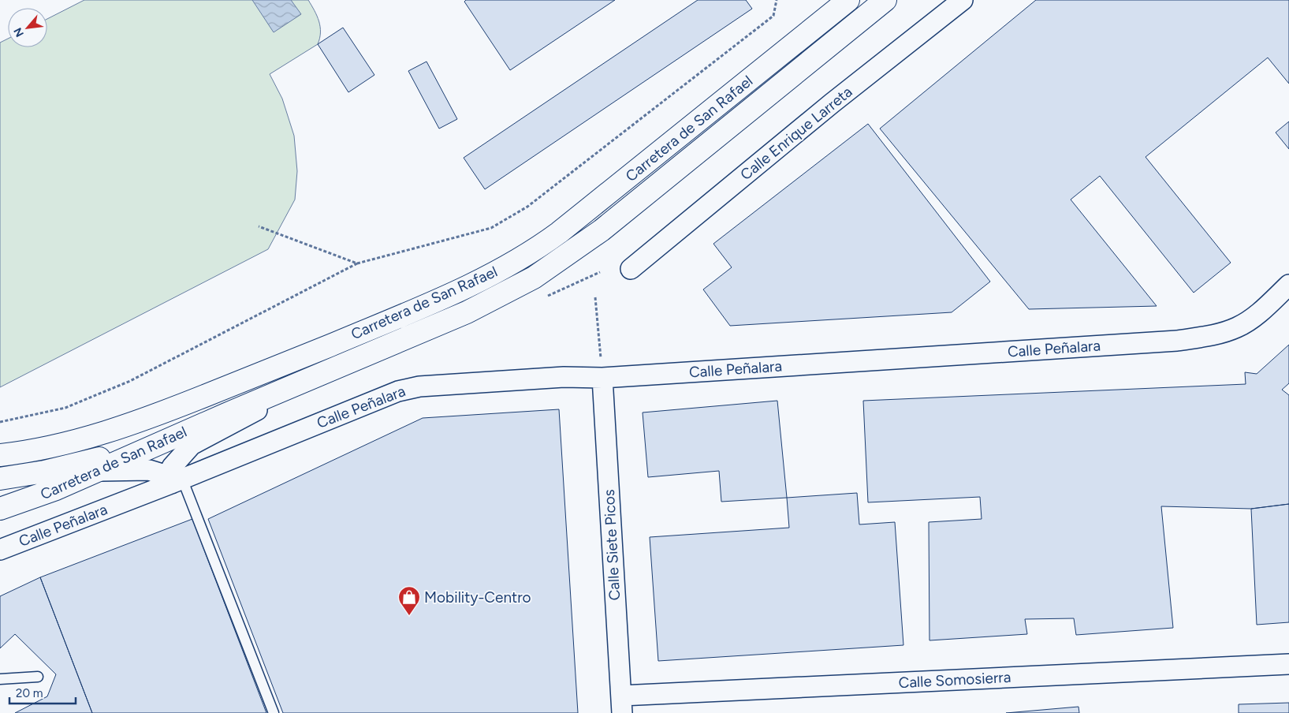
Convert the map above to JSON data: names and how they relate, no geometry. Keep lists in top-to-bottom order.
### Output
{
  "streets": {
    "main road": ["Carretera de San Rafael"],
    "street": [
      "Calle Enrique Larreta",
      "Calle Peñalara",
      "Calle Siete Picos",
      "Calle Somosierra"
    ]
  },
  "crossings": [
    ["Calle Peñalara", "Calle Siete Picos"],
    ["Calle Siete Picos", "Calle Somosierra"]
  ],
  "places": {
    "shop": ["Mobility-Centro"]
  },
  "scale_bar": "20 m",
  "north": "bottom left"
}
